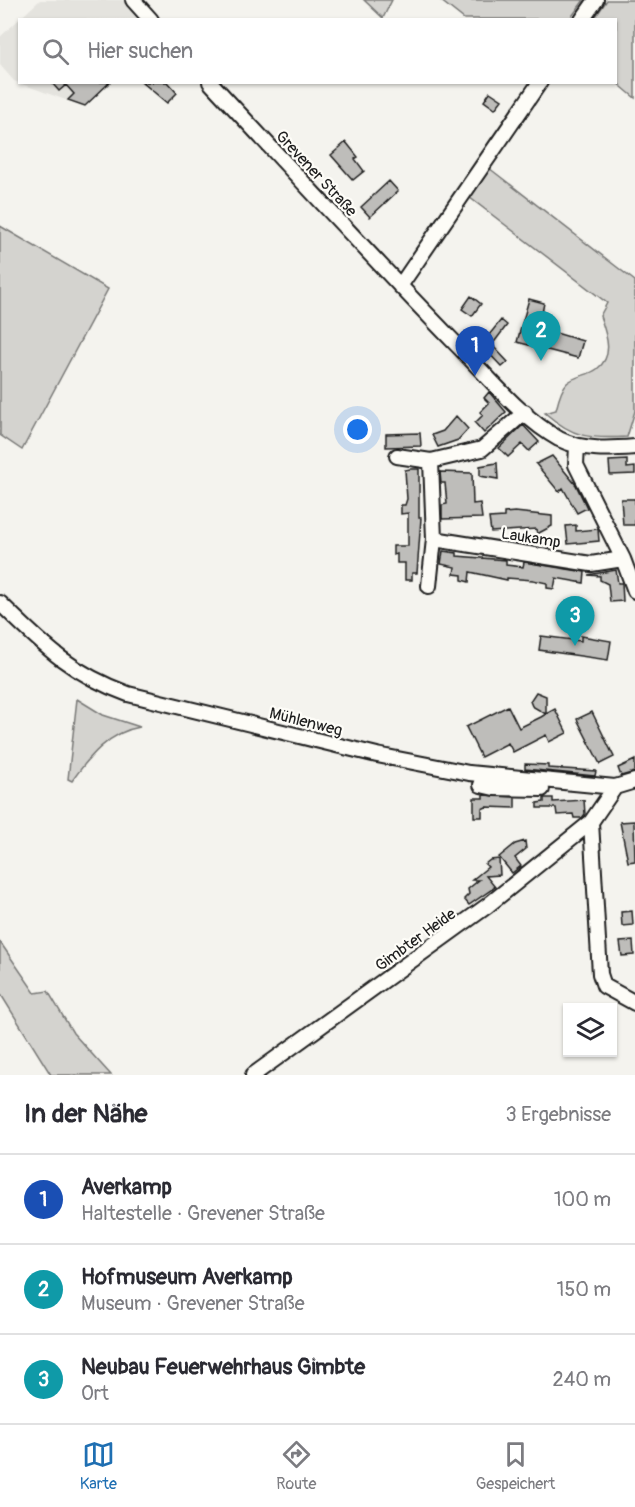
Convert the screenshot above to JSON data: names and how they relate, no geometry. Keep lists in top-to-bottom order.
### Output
{
  "streets": {
    "street": [
      "Grevener Straße",
      "Laukamp",
      "Mühlenweg",
      "Gimbter Heide"
    ]
  },
  "crossings": [
    ["Mühlenweg", "Gimbter Heide"]
  ],
  "page": {
    "search": "Hier suchen",
    "pins": ["2", "1", "3"],
    "heading": ["In der Nähe", "3 Ergebnisse"],
    "list": [
      {
        "mark": "1",
        "name": "Averkamp",
        "note": "Haltestelle · Grevener Straße",
        "value": "100 m"
      },
      {
        "mark": "2",
        "name": "Hofmuseum Averkamp",
        "note": "Museum · Grevener Straße",
        "value": "150 m"
      },
      {
        "mark": "3",
        "name": "Neubau Feuerwehrhaus Gimbte",
        "note": "Ort",
        "value": "240 m"
      }
    ],
    "nav": ["Karte", "Route", "Gespeichert"]
  }
}
